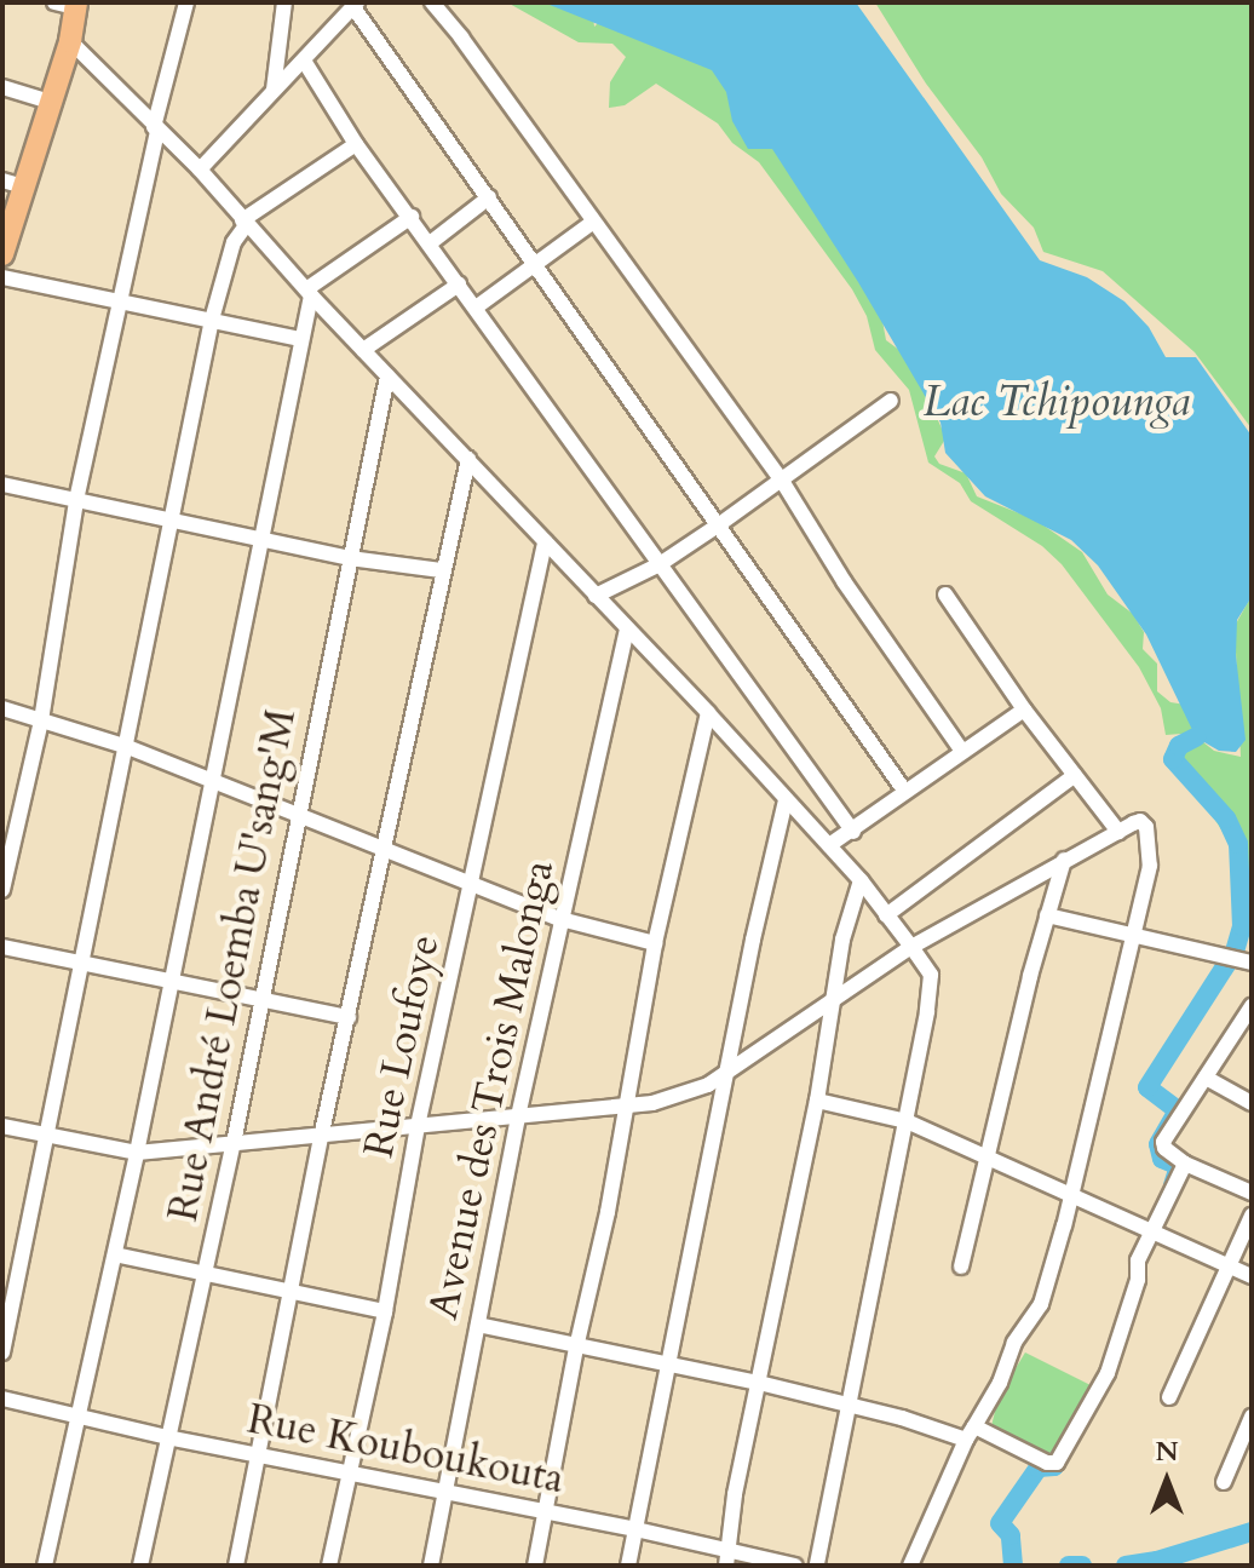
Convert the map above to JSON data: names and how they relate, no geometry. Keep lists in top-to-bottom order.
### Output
{
  "streets": {
    "street": [
      "Rue André Loemba U'sang'M",
      "Rue Loufoye",
      "Avenue des Trois Malonga",
      "Rue Kouboukouta"
    ]
  },
  "crossings": [
    ["Rue André Loemba U'sang'M", "Rue Kouboukouta"],
    ["Rue Loufoye", "Rue Kouboukouta"],
    ["Avenue des Trois Malonga", "Rue Kouboukouta"]
  ],
  "water": ["Lac Tchipounga"],
  "north": "top"
}
